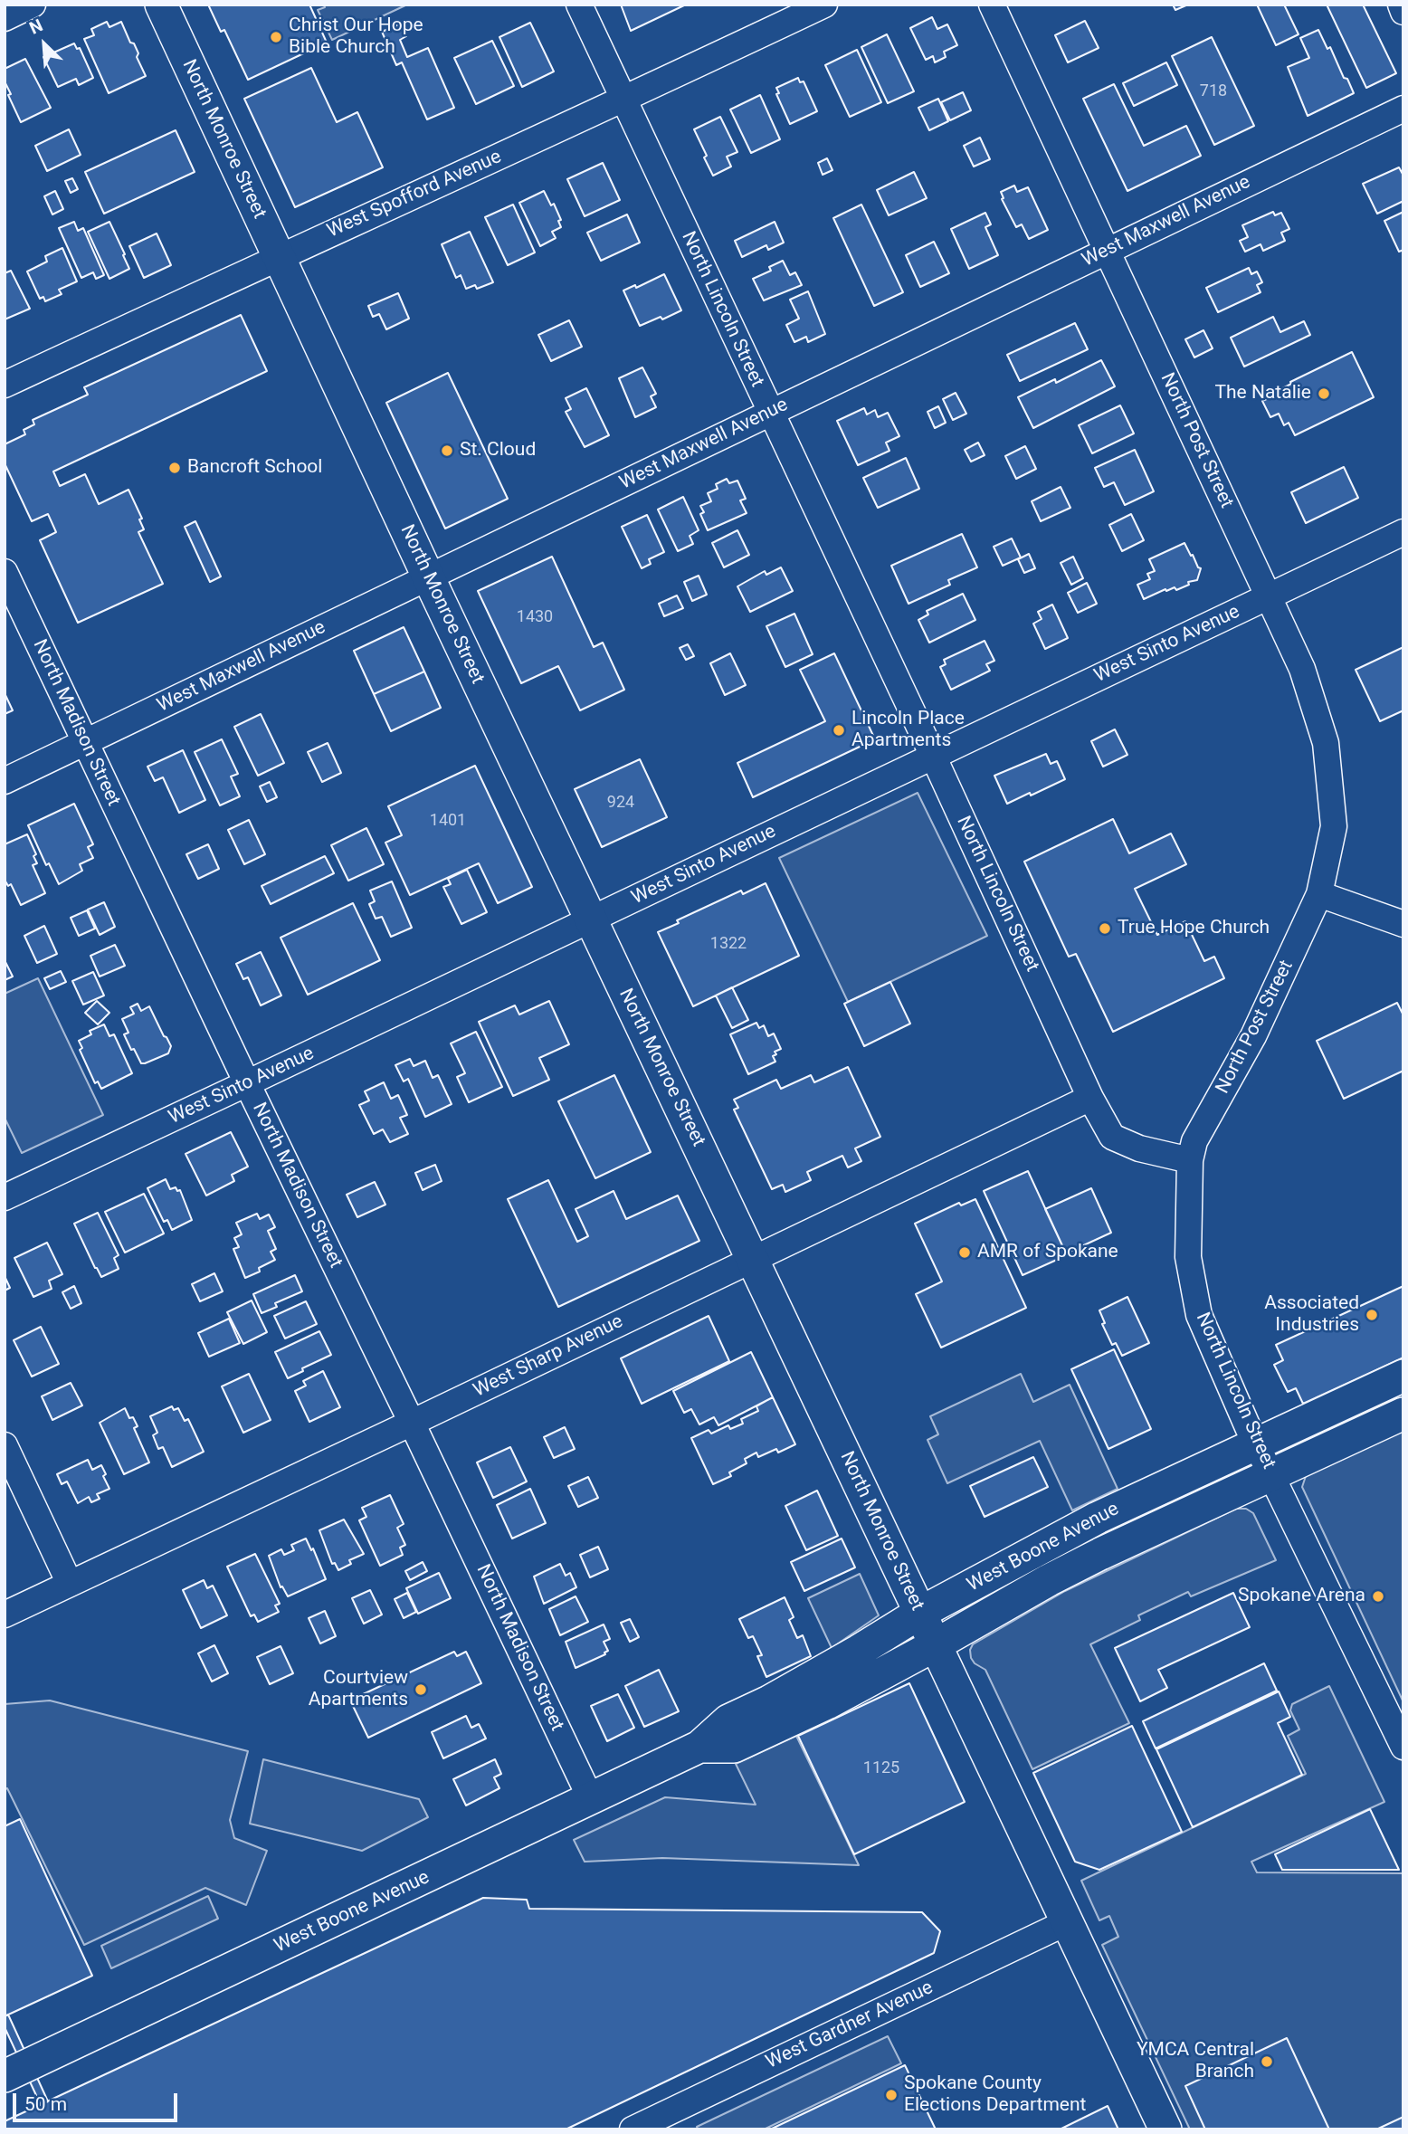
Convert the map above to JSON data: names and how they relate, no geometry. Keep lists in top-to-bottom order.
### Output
{
  "streets": {
    "main road": ["North Monroe Street", "West Boone Avenue"],
    "street": [
      "West Spofford Avenue",
      "West Maxwell Avenue",
      "North Lincoln Street",
      "North Post Street",
      "West Sinto Avenue",
      "North Madison Street",
      "West Sharp Avenue",
      "West Gardner Avenue"
    ]
  },
  "crossings": [
    ["North Monroe Street", "West Spofford Avenue"],
    ["North Monroe Street", "West Maxwell Avenue"],
    ["North Monroe Street", "West Sinto Avenue"],
    ["North Monroe Street", "West Sharp Avenue"],
    ["North Monroe Street", "West Boone Avenue"],
    ["North Monroe Street", "West Gardner Avenue"],
    ["West Spofford Avenue", "North Lincoln Street"],
    ["West Maxwell Avenue", "North Lincoln Street"],
    ["West Maxwell Avenue", "North Post Street"],
    ["West Maxwell Avenue", "North Madison Street"],
    ["North Lincoln Street", "North Post Street"],
    ["North Lincoln Street", "West Sinto Avenue"],
    ["North Lincoln Street", "West Sharp Avenue"],
    ["North Lincoln Street", "West Boone Avenue"],
    ["North Post Street", "West Sinto Avenue"],
    ["West Sinto Avenue", "North Madison Street"],
    ["North Madison Street", "West Sharp Avenue"],
    ["North Madison Street", "West Boone Avenue"]
  ],
  "places": [
    "Christ Our Hope Bible Church",
    "The Natalie",
    "St. Cloud",
    "Bancroft School",
    "Lincoln Place Apartments",
    "True Hope Church",
    "AMR of Spokane",
    "Associated Industries",
    "Spokane Arena",
    "Courtview Apartments",
    "YMCA Central Branch",
    "Spokane County Elections Department"
  ],
  "house_numbers": [
    "718",
    "1430",
    "924",
    "1401",
    "1322",
    "1125"
  ],
  "scale_bar": "50 m",
  "north": "top left"
}
